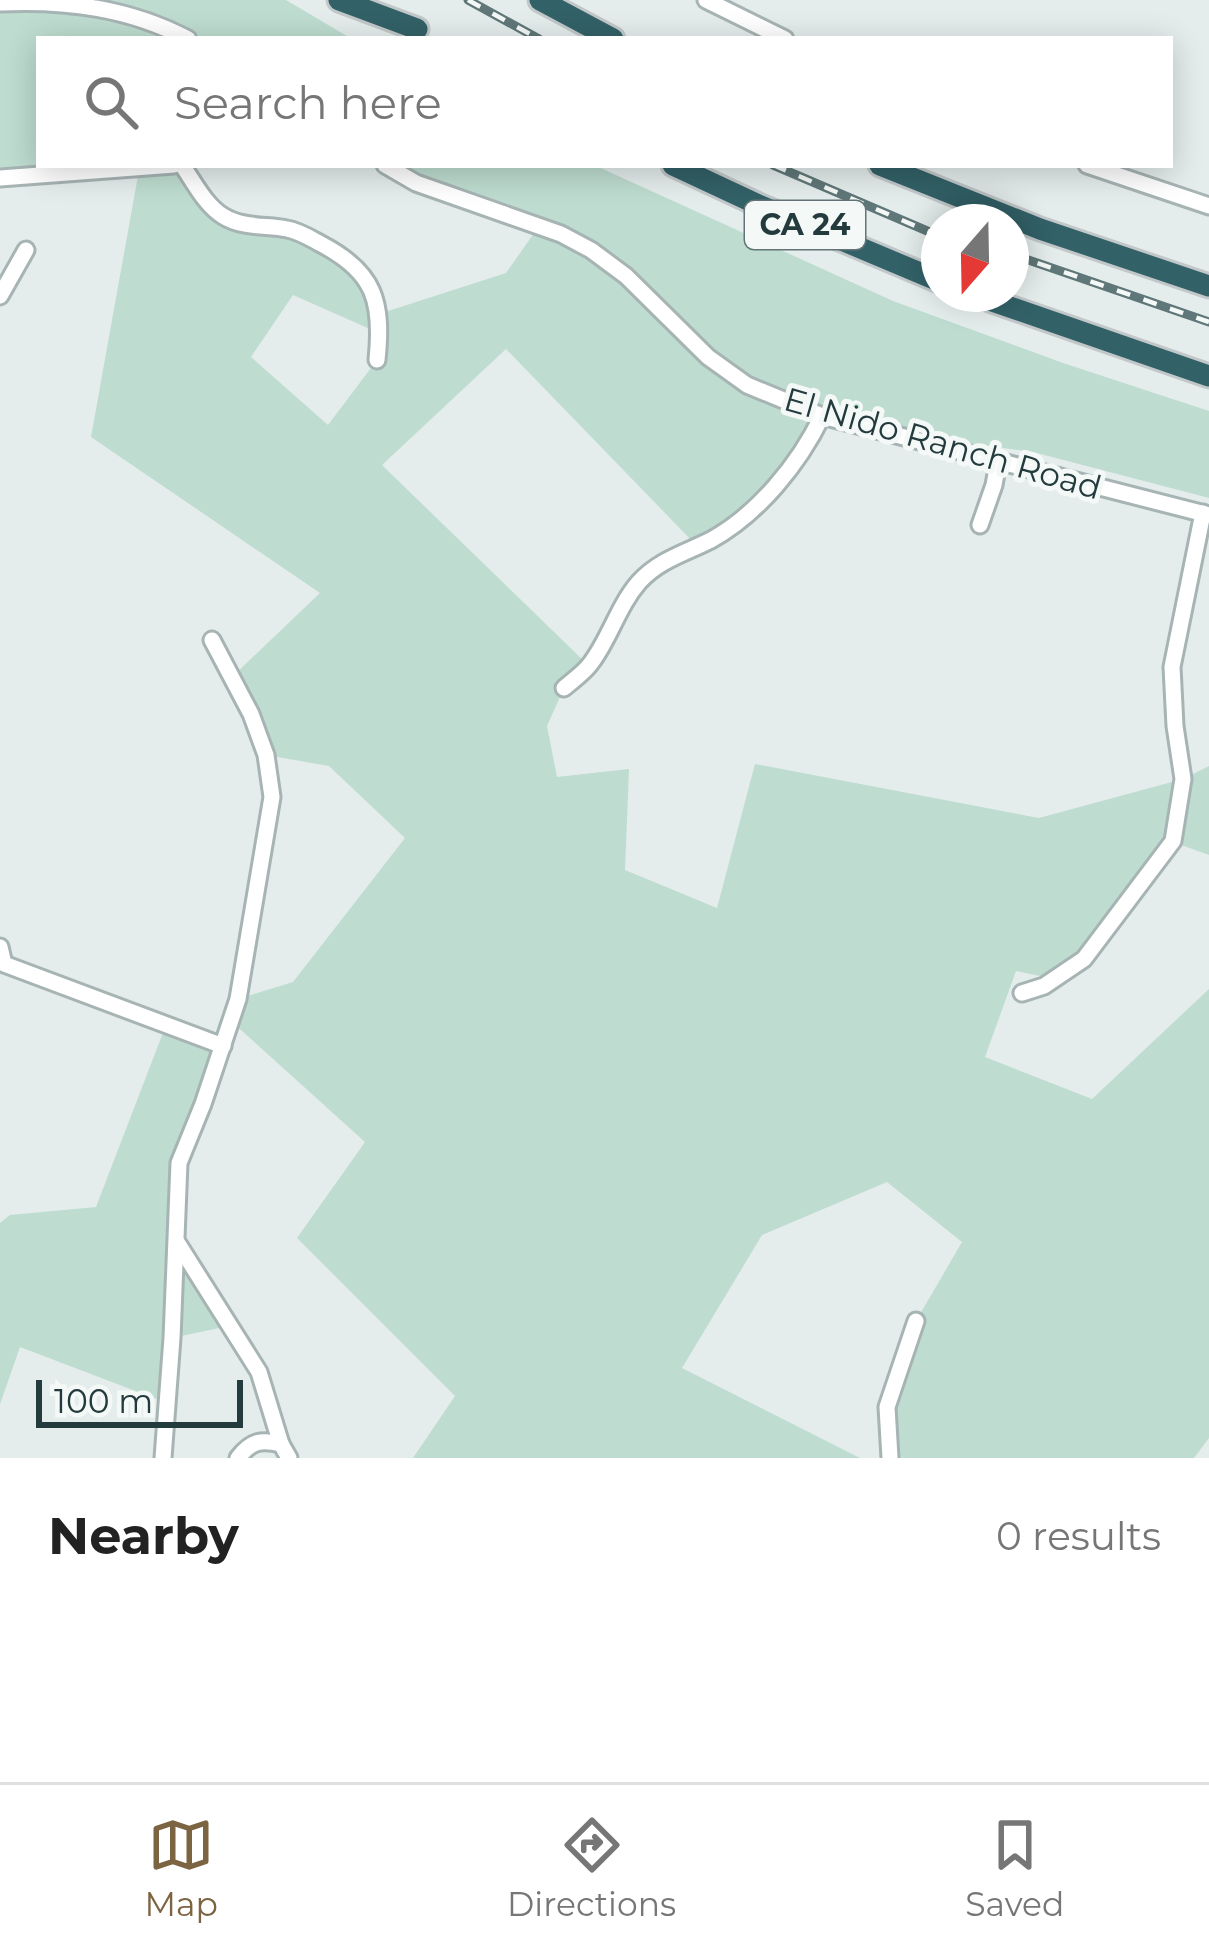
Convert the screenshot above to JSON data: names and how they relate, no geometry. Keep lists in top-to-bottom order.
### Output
{
  "streets": {
    "highway": ["CA 24"],
    "street": ["El Nido Ranch Road"]
  },
  "scale_bar": "100 m",
  "north": "bottom",
  "page": {
    "search": "Search here",
    "scale": "100 m",
    "heading": ["Nearby", "0 results"],
    "nav": ["Map", "Directions", "Saved"]
  }
}
